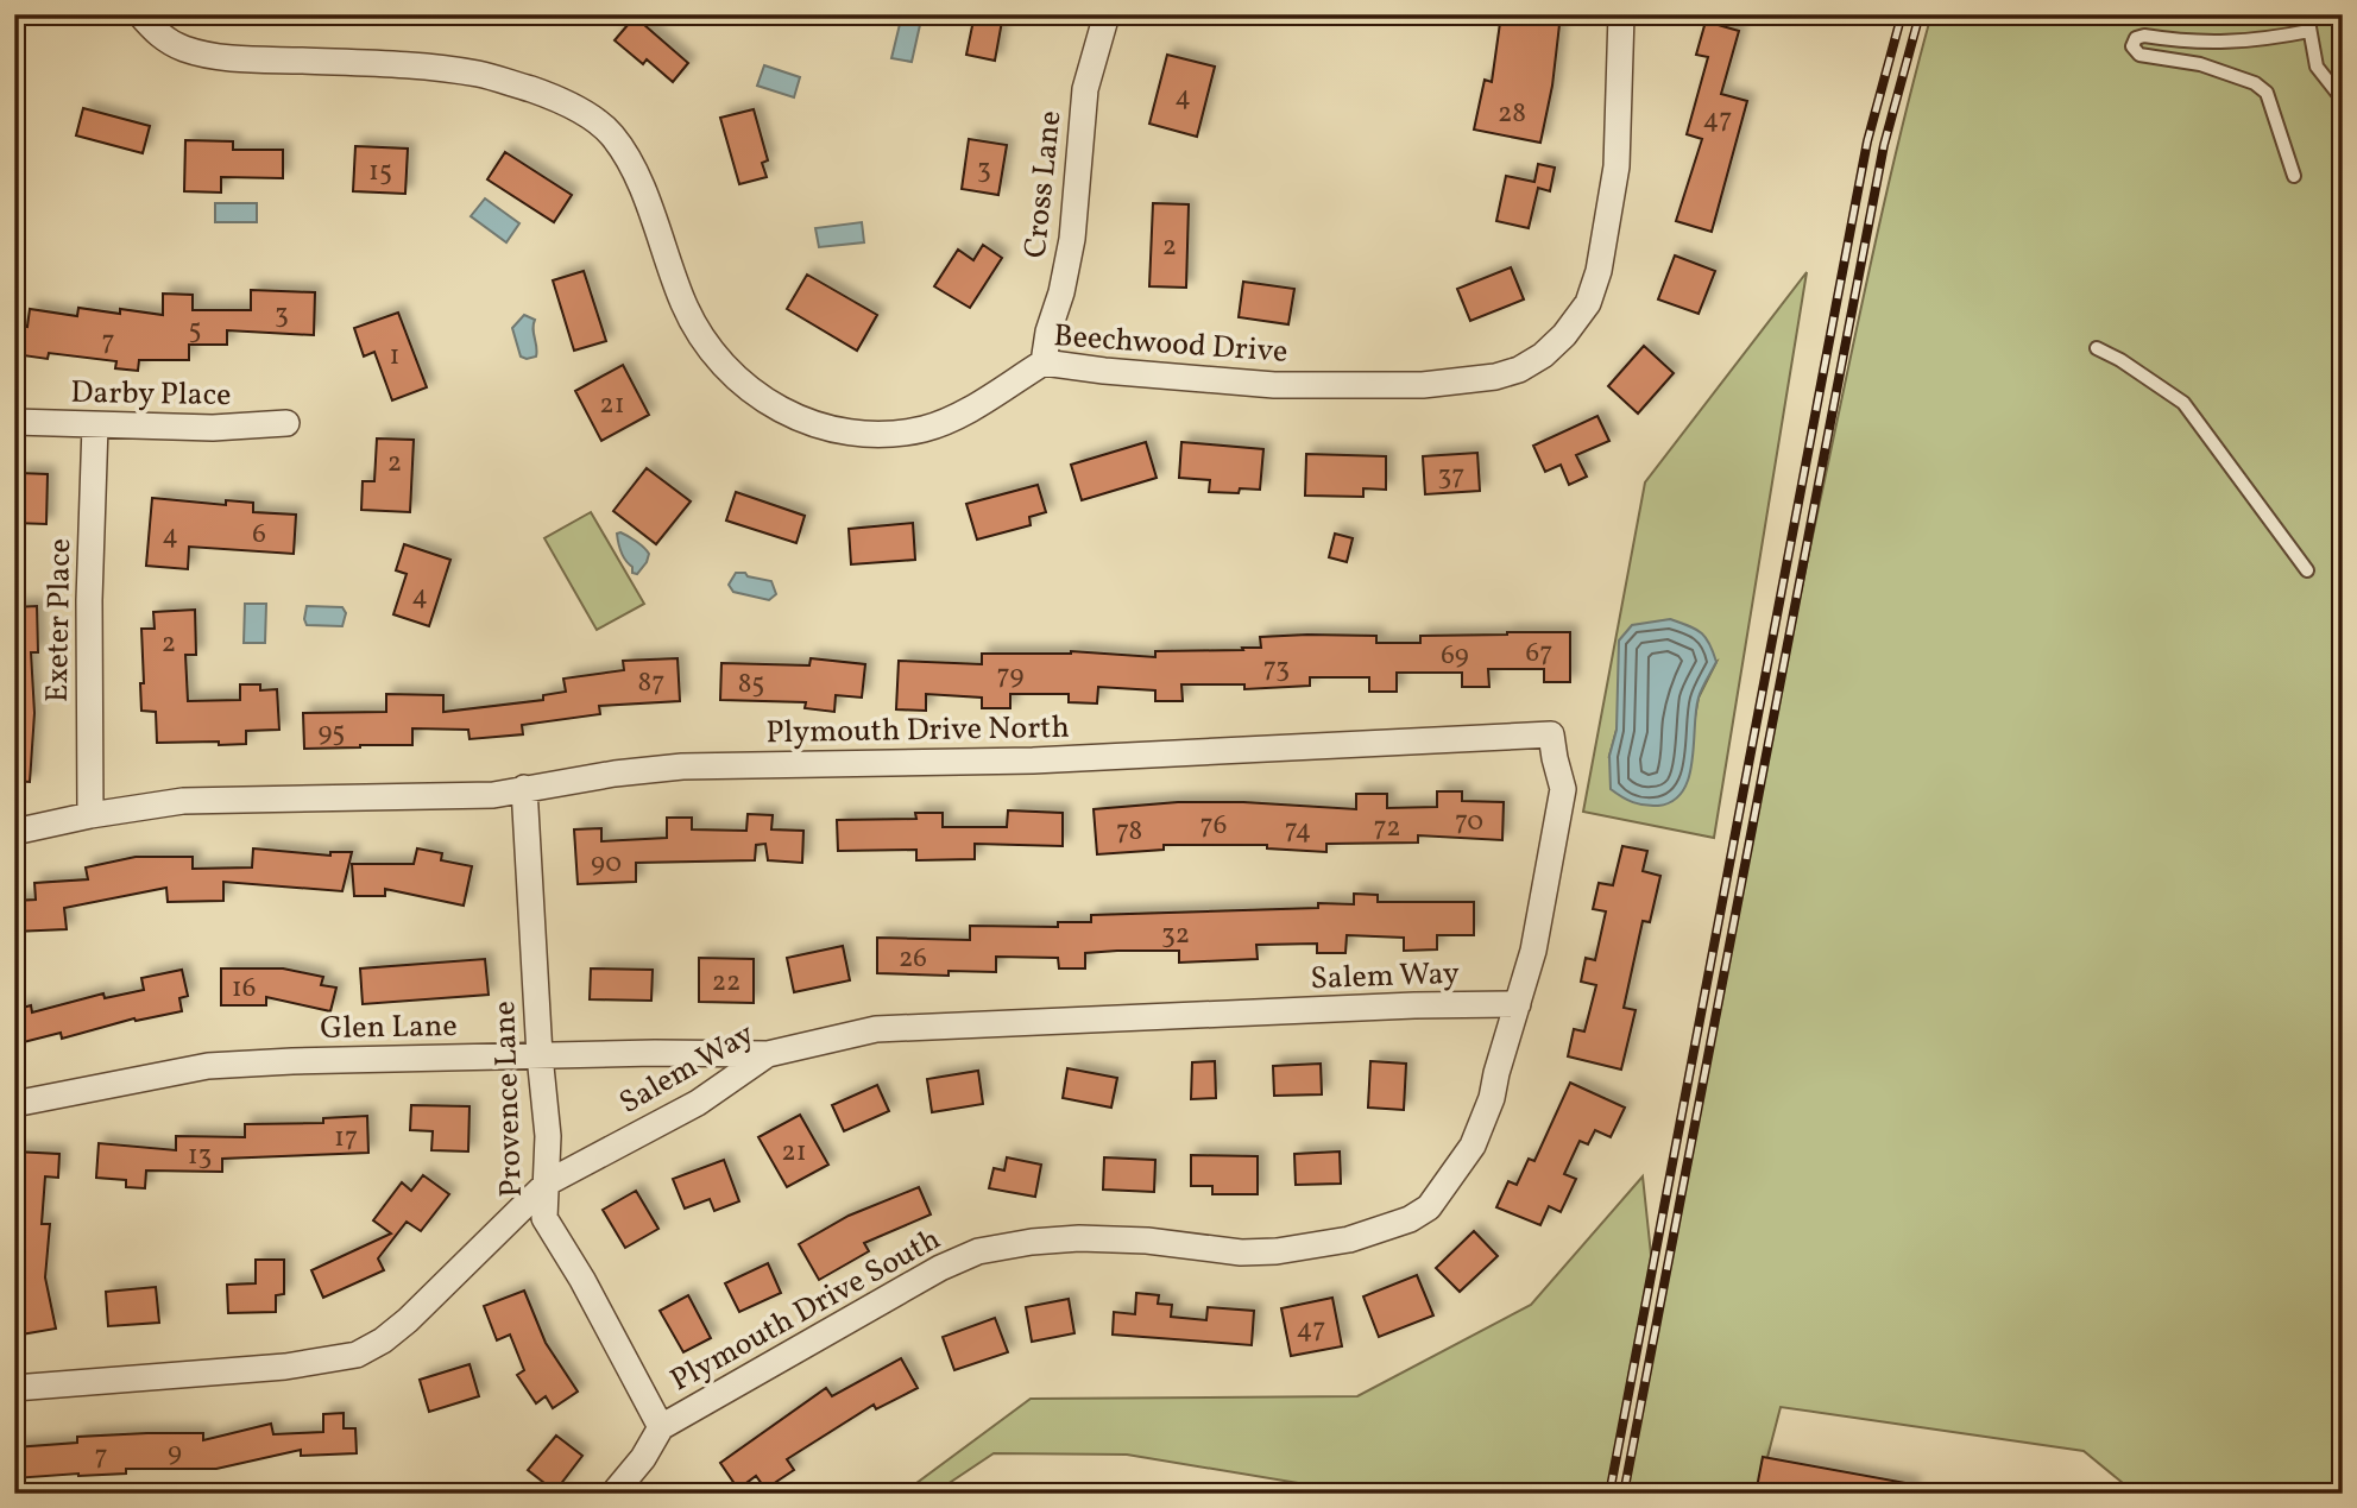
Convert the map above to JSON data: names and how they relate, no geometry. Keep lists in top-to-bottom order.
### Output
{
  "streets": {
    "street": [
      "Cross Lane",
      "Beechwood Drive",
      "Darby Place",
      "Exeter Place",
      "Plymouth Drive North",
      "Salem Way",
      "Glen Lane",
      "Provence Lane",
      "Plymouth Drive South"
    ]
  },
  "crossings": [
    ["Cross Lane", "Beechwood Drive"],
    ["Darby Place", "Exeter Place"],
    ["Exeter Place", "Plymouth Drive North"],
    ["Plymouth Drive North", "Salem Way"],
    ["Plymouth Drive North", "Provence Lane"],
    ["Plymouth Drive North", "Plymouth Drive South"],
    ["Salem Way", "Glen Lane"],
    ["Salem Way", "Provence Lane"],
    ["Salem Way", "Plymouth Drive South"],
    ["Glen Lane", "Provence Lane"],
    ["Provence Lane", "Plymouth Drive South"]
  ],
  "house_numbers": [
    "4",
    "28",
    "47",
    "3",
    "15",
    "2",
    "3",
    "5",
    "7",
    "1",
    "21",
    "2",
    "37",
    "6",
    "4",
    "4",
    "2",
    "67",
    "69",
    "73",
    "79",
    "87",
    "85",
    "95",
    "70",
    "76",
    "72",
    "74",
    "78",
    "90",
    "32",
    "26",
    "22",
    "16",
    "17",
    "21",
    "13",
    "47",
    "9",
    "7"
  ]
}
